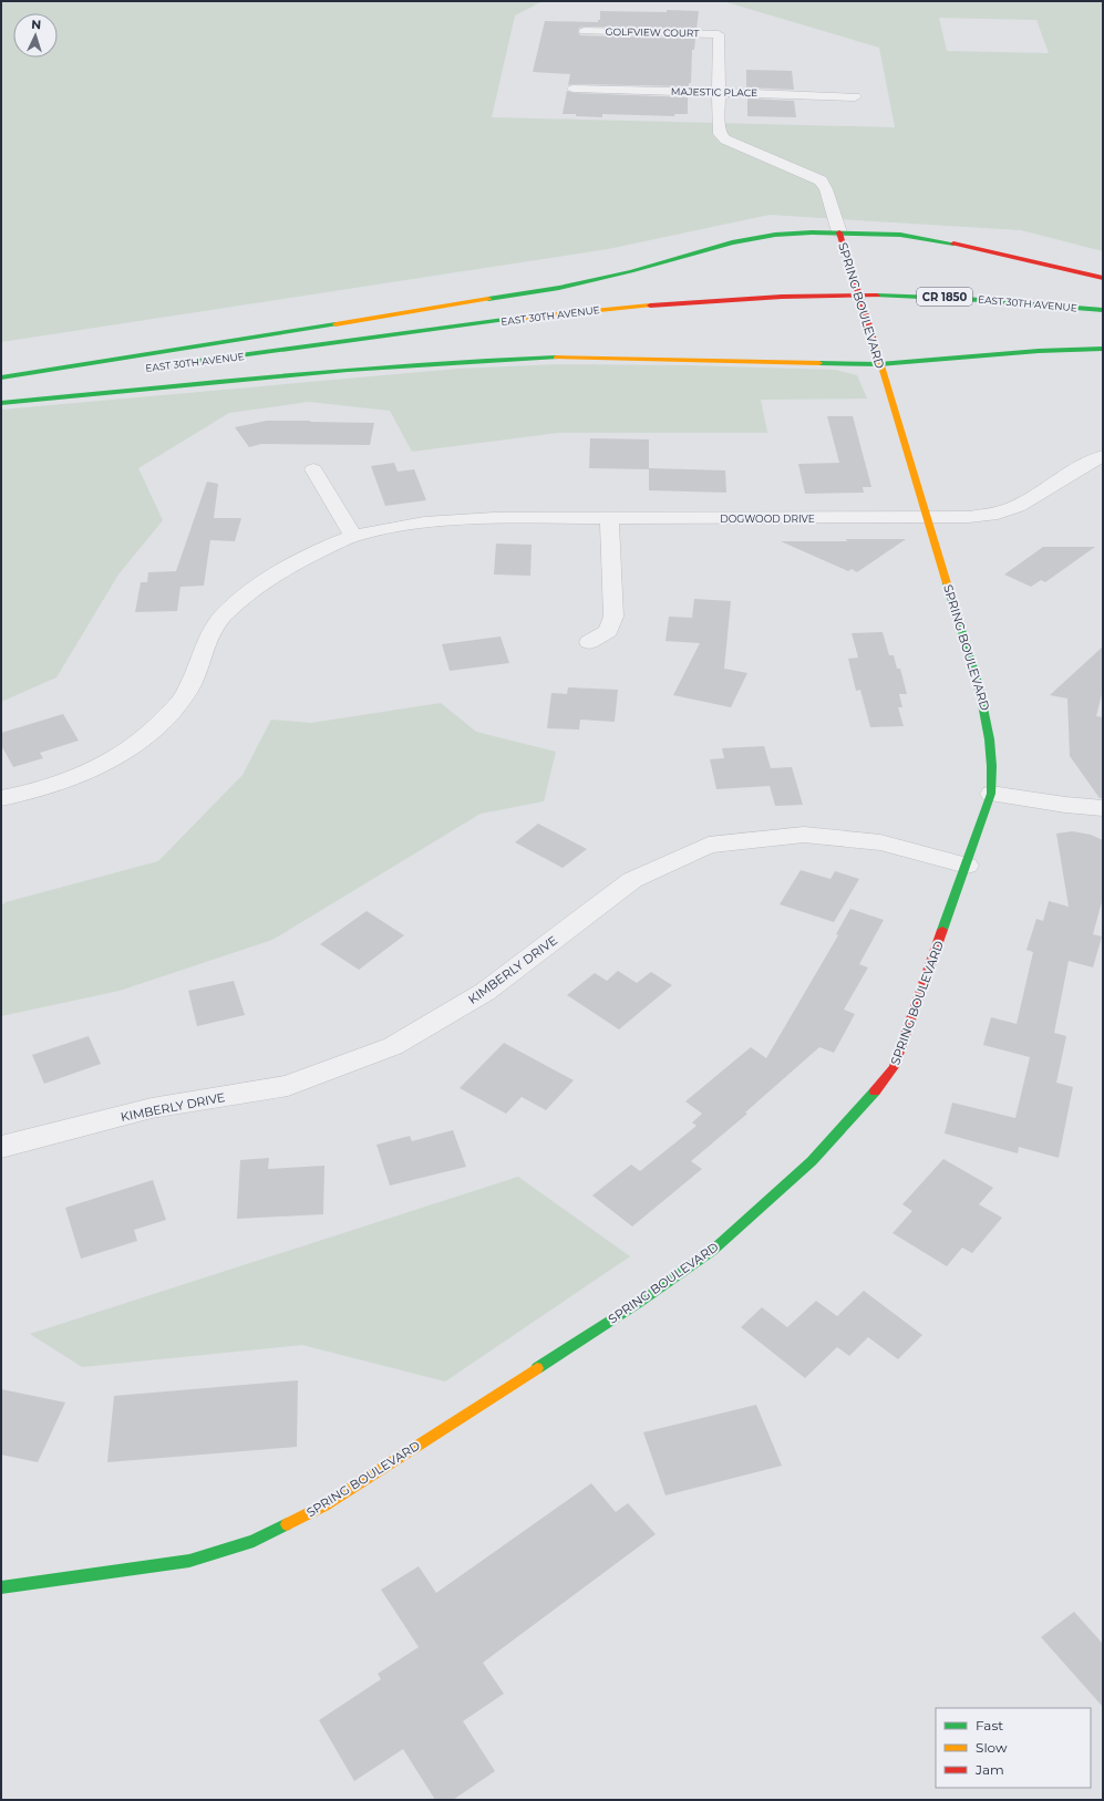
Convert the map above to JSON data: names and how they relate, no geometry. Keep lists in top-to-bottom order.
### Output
{
  "streets": {
    "main road": ["CR 1850", "EAST 30TH AVENUE", "SPRING BOULEVARD"],
    "street": [
      "GOLFVIEW COURT",
      "MAJESTIC PLACE",
      "DOGWOOD DRIVE",
      "KIMBERLY DRIVE"
    ]
  },
  "crossings": [
    ["GOLFVIEW COURT", "SPRING BOULEVARD"],
    ["MAJESTIC PLACE", "SPRING BOULEVARD"],
    ["SPRING BOULEVARD", "DOGWOOD DRIVE"],
    ["SPRING BOULEVARD", "KIMBERLY DRIVE"]
  ],
  "legend": ["Fast", "Slow", "Jam"],
  "north": "top"
}
